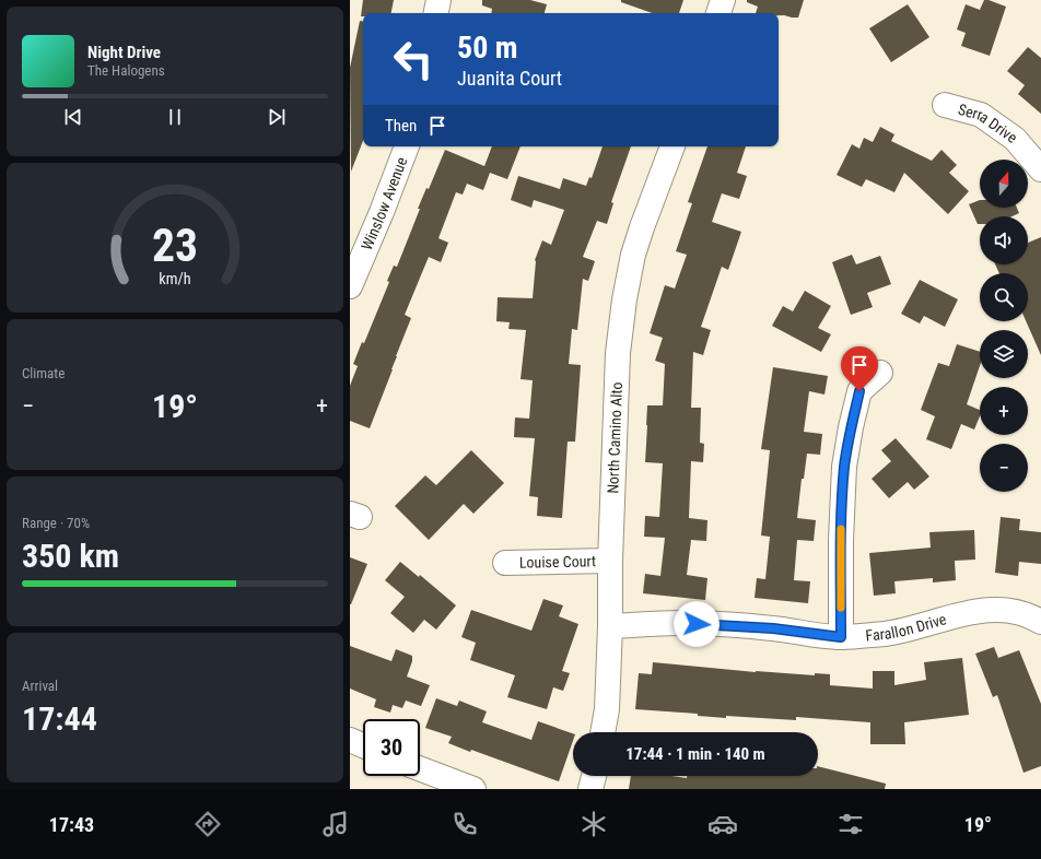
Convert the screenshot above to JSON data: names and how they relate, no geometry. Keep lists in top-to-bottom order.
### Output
{
  "streets": {
    "street": [
      "Serra Drive",
      "Winslow Avenue",
      "North Camino Alto",
      "Louise Court",
      "Farallon Drive"
    ]
  },
  "crossings": [
    ["North Camino Alto", "Louise Court"],
    ["North Camino Alto", "Farallon Drive"]
  ],
  "north": "top",
  "page": {
    "turn": ["50 m", "Juanita Court"],
    "song": ["Night Drive", "The Halogens"],
    "then": "Then",
    "map_buttons": ["+", "−"],
    "tile": [
      "Climate",
      ["Range · 70%", "350 km"],
      ["Arrival", "17:44"]
    ],
    "heat": ["−", "19°", "+"],
    "limit": "30",
    "trip": "17:44 · 1 min · 140 m",
    "tabs": ["17:43", "19°"],
    "gauge": ["23", "km/h"]
  }
}
